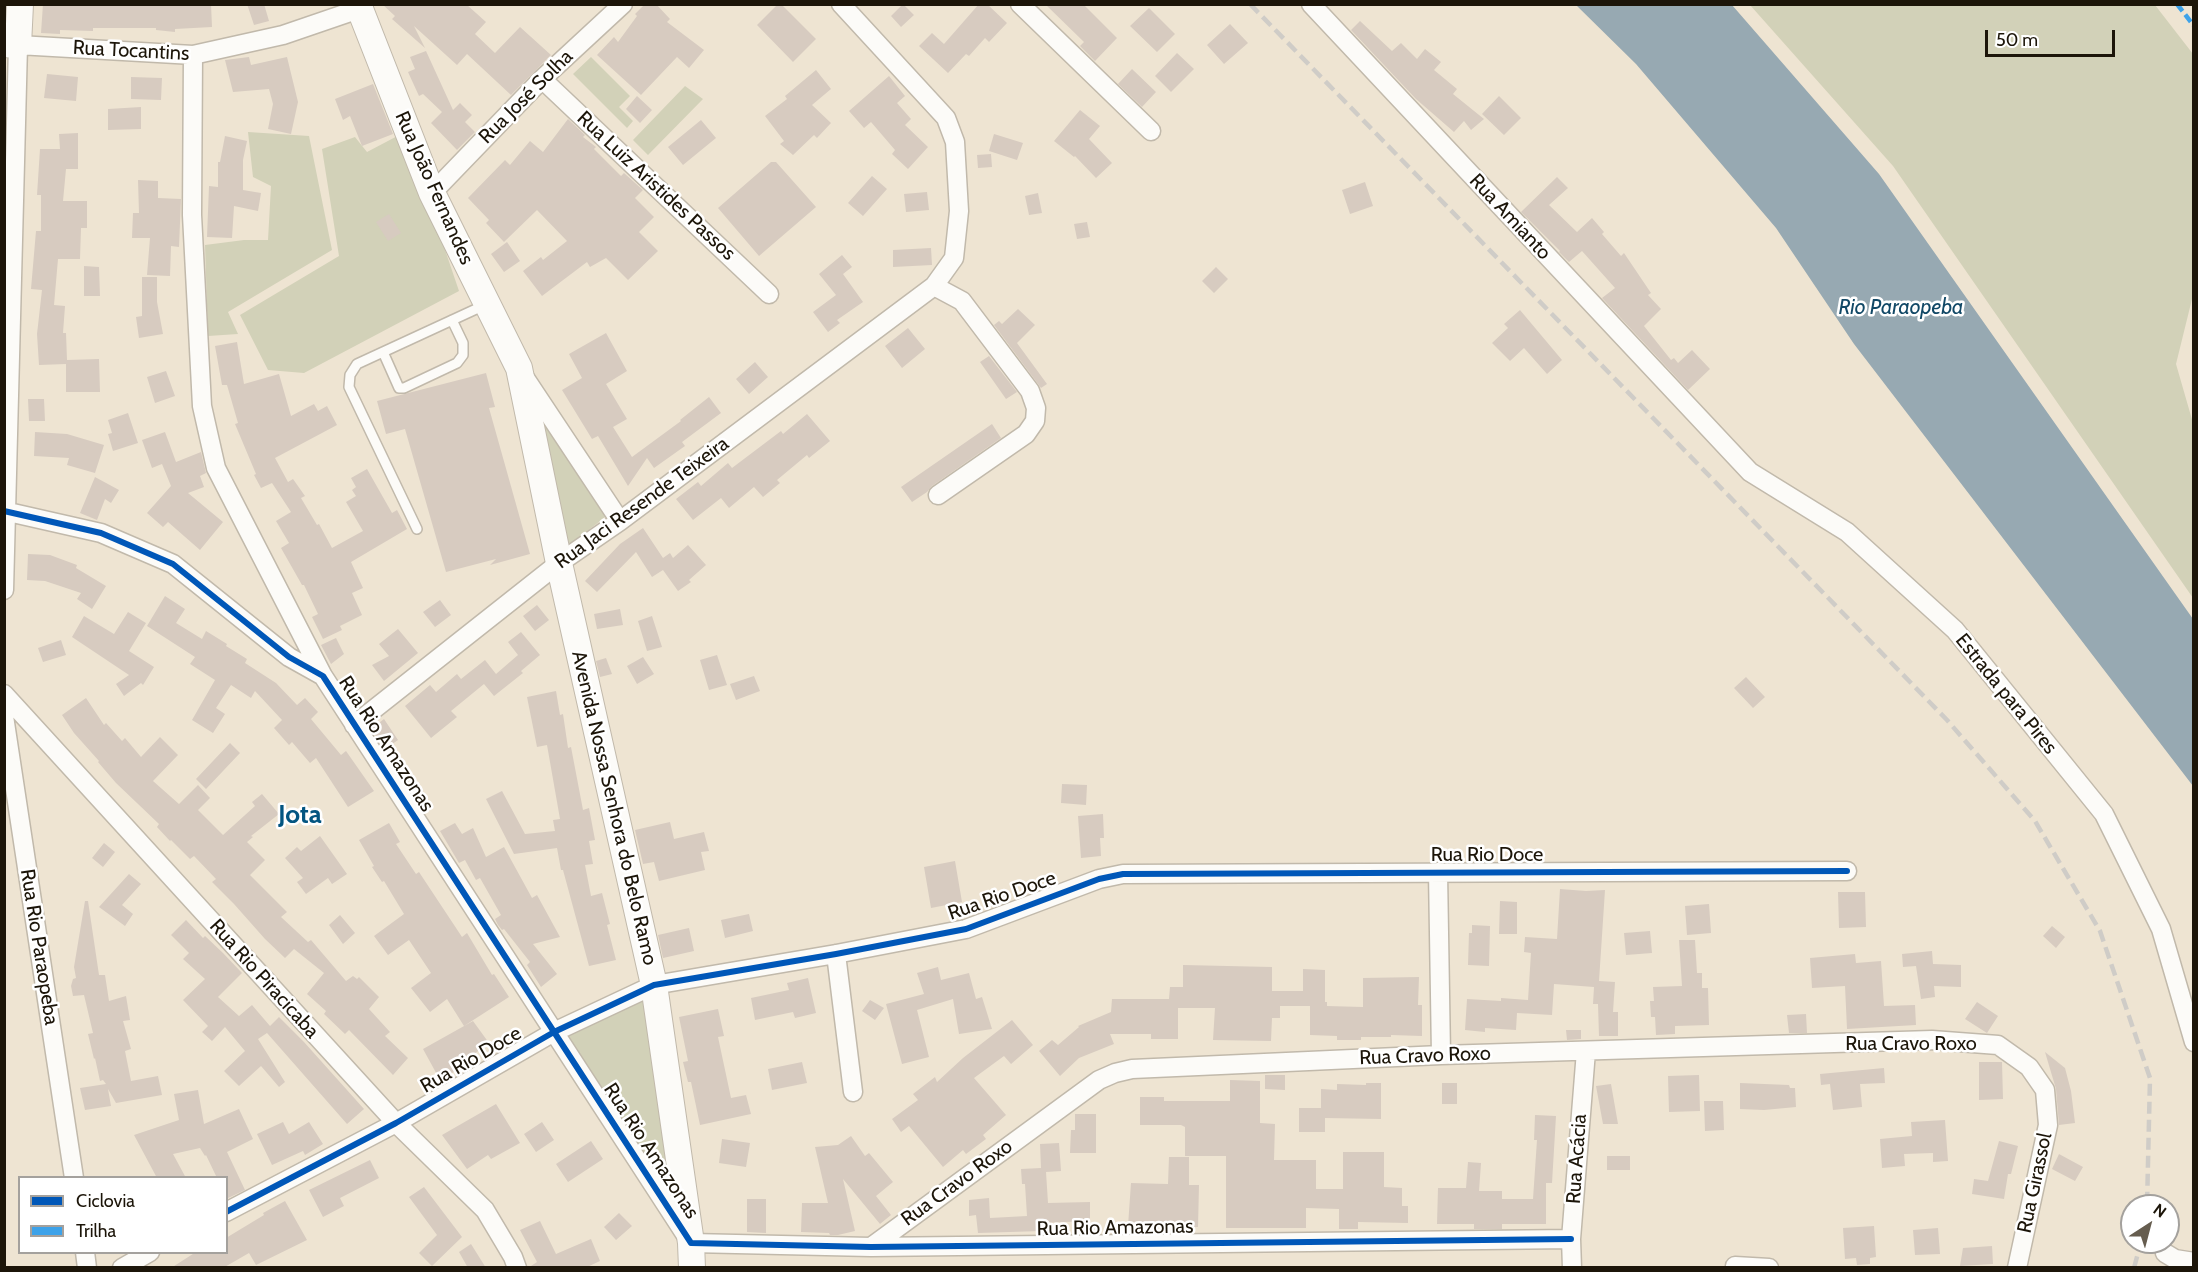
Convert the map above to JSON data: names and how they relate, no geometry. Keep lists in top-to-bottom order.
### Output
{
  "streets": {
    "street": [
      "Rua Tocantins",
      "Rua José Solha",
      "Rua Luiz Aristides Passos",
      "Rua João Fernandes",
      "Rua Amianto",
      "Rua Jaci Resende Teixeira",
      "Estrada para Pires",
      "Rua Rio Amazonas",
      "Avenida Nossa Senhora do Belo Ramo",
      "Rua Rio Doce",
      "Rua Rio Paraopeba",
      "Rua Rio Piracicaba",
      "Rua Cravo Roxo",
      "Rua Acácia",
      "Rua Girassol"
    ]
  },
  "crossings": [
    ["Rua Tocantins", "Rua João Fernandes"],
    ["Rua José Solha", "Rua Luiz Aristides Passos"],
    ["Rua José Solha", "Rua João Fernandes"],
    ["Rua João Fernandes", "Rua Jaci Resende Teixeira"],
    ["Rua João Fernandes", "Avenida Nossa Senhora do Belo Ramo"],
    ["Rua Amianto", "Estrada para Pires"],
    ["Rua Jaci Resende Teixeira", "Rua Rio Amazonas"],
    ["Rua Jaci Resende Teixeira", "Avenida Nossa Senhora do Belo Ramo"],
    ["Rua Rio Amazonas", "Avenida Nossa Senhora do Belo Ramo"],
    ["Rua Rio Amazonas", "Rua Rio Doce"],
    ["Rua Rio Amazonas", "Rua Cravo Roxo"],
    ["Rua Rio Amazonas", "Rua Acácia"],
    ["Avenida Nossa Senhora do Belo Ramo", "Rua Rio Doce"],
    ["Rua Rio Doce", "Rua Rio Piracicaba"],
    ["Rua Cravo Roxo", "Rua Acácia"],
    ["Rua Cravo Roxo", "Rua Girassol"]
  ],
  "districts": ["Jota"],
  "water": ["Rio Paraopeba"],
  "legend": ["Ciclovia", "Trilha"],
  "scale_bar": "50 m",
  "north": "top right"
}
